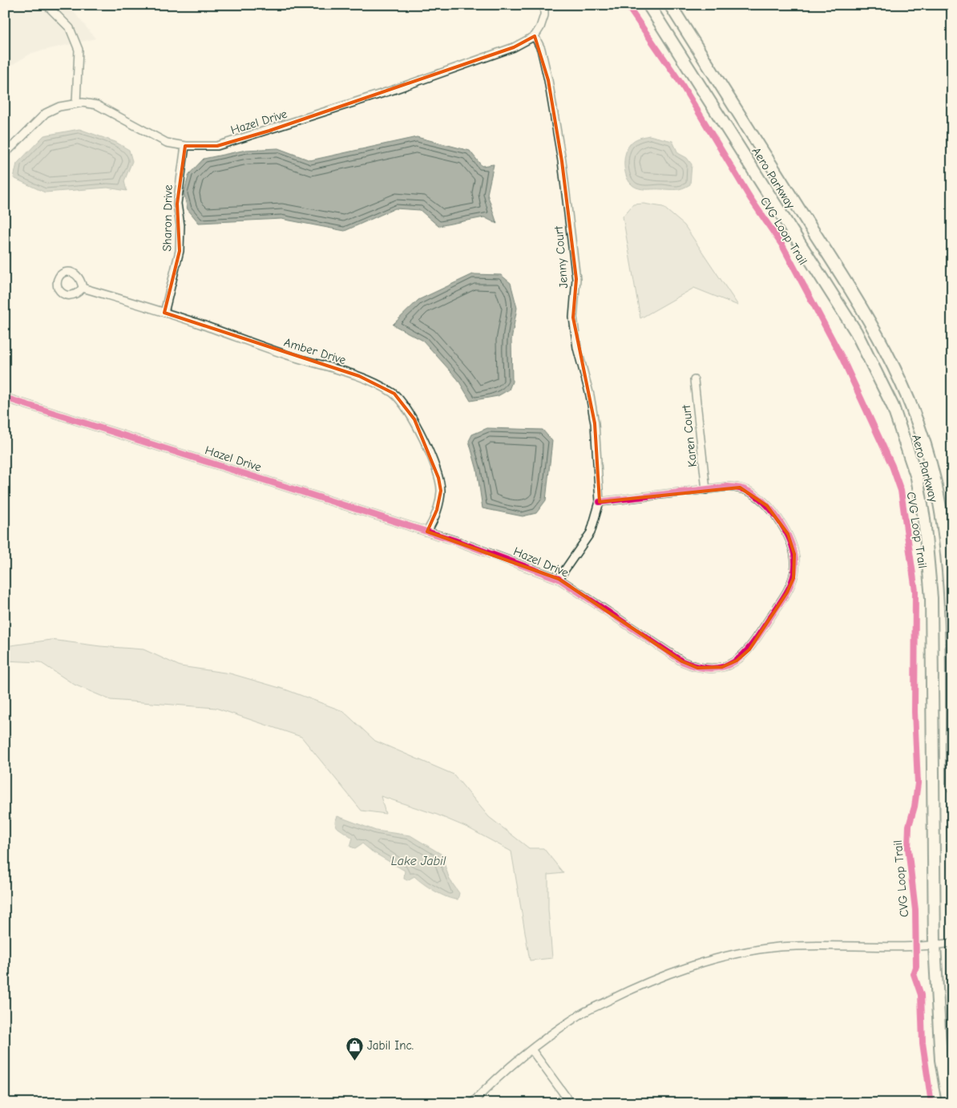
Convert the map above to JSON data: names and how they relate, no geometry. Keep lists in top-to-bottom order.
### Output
{
  "streets": {
    "main road": ["Aero Parkway"],
    "street": [
      "Hazel Drive",
      "Sharon Drive",
      "Jenny Court",
      "Amber Drive",
      "Karen Court"
    ],
    "cycle path": ["CVG Loop Trail"]
  },
  "crossings": [
    ["Hazel Drive", "Sharon Drive"],
    ["Hazel Drive", "Jenny Court"],
    ["Hazel Drive", "Amber Drive"],
    ["Hazel Drive", "Karen Court"],
    ["Sharon Drive", "Amber Drive"]
  ],
  "water": ["Lake Jabil"],
  "places": {
    "shop": ["Jabil Inc."]
  }
}
